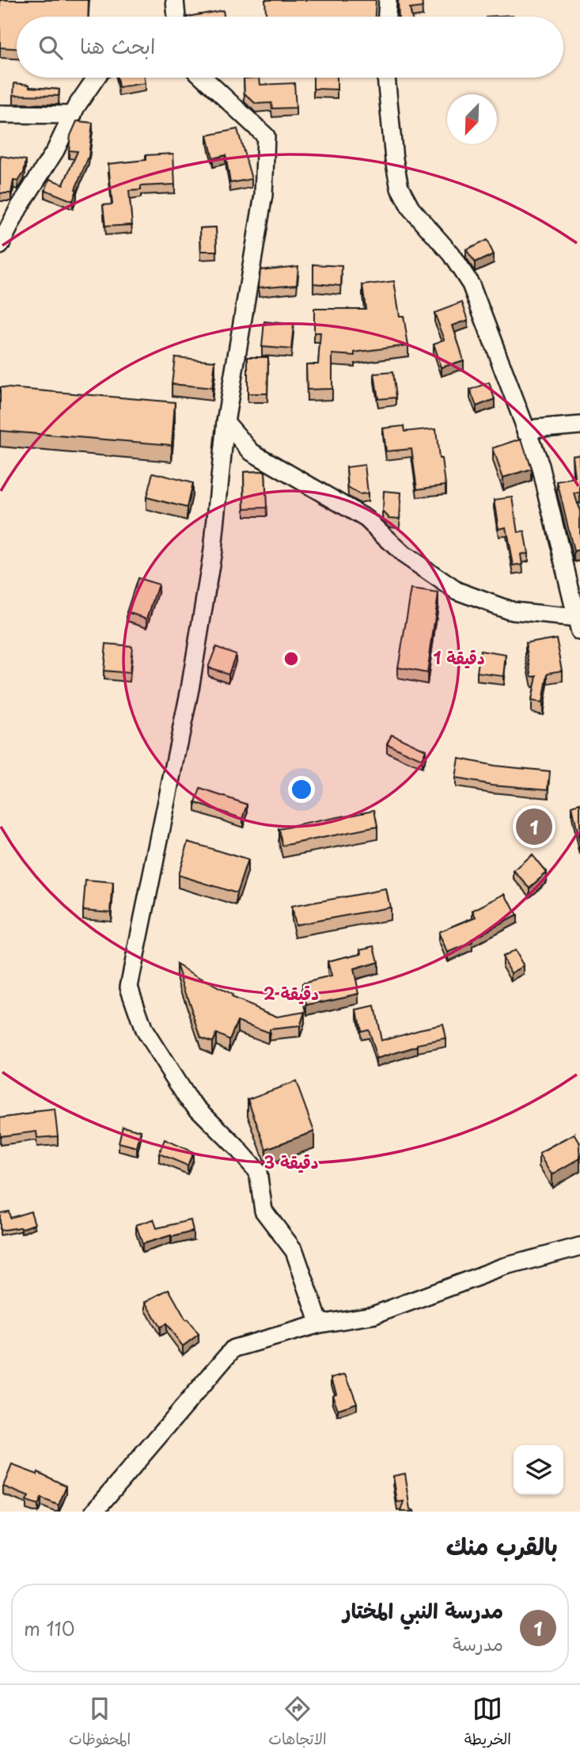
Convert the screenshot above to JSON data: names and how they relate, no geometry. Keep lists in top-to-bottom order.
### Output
{
  "north": "bottom left",
  "page": {
    "search": "ابحث هنا",
    "pins": "1",
    "heading": "بالقرب منك",
    "list": [
      {
        "mark": "1",
        "name": "مدرسة النبي المختار",
        "note": "مدرسة",
        "value": "110 m"
      }
    ],
    "nav": ["الخريطة", "الاتجاهات", "المحفوظات"]
  },
  "rings": ["1 دقيقة", "2 دقيقة", "3 دقيقة"]
}
